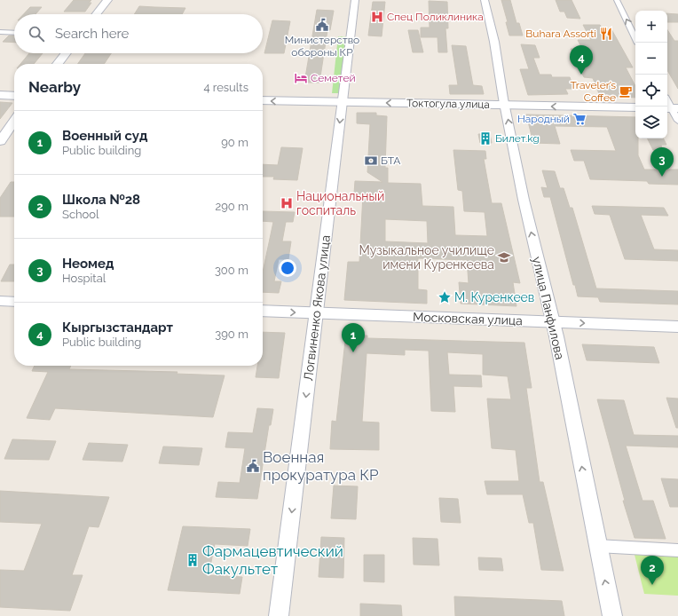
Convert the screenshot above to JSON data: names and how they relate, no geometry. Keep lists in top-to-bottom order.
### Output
{
  "streets": {
    "main road": ["Токтогула улица", "Московская улица"],
    "street": ["Логвиненко Якова улица", "улица Панфилова"]
  },
  "crossings": [
    ["Токтогула улица", "Логвиненко Якова улица"],
    ["Токтогула улица", "улица Панфилова"],
    ["Логвиненко Якова улица", "Московская улица"],
    ["улица Панфилова", "Московская улица"]
  ],
  "one_way": [
    "Токтогула улица",
    "Логвиненко Якова улица",
    "улица Панфилова",
    "Московская улица"
  ],
  "places": {
    "hospital": ["Спец Поликлиника", "Национальный госпиталь"],
    "public building": ["Министерство обороны КР", "Военная прокуратура КР"],
    "restaurant": ["Buhara Assorti"],
    "hotel": ["Семетей"],
    "cafe": ["Traveler’s Coffee"],
    "supermarket": ["Народный"],
    "building": ["Билет.kg", "Фармацевтический Факультет"],
    "bank": ["БТА"],
    "school or university": ["Музыкальное училище имени Куренкеева"],
    "place": ["М. Куренкеев"]
  },
  "page": {
    "map_buttons": ["+", "−"],
    "search": "Search here",
    "pins": [
      "4",
      "3",
      "1",
      "2"
    ],
    "heading": ["Nearby", "4 results"],
    "list": [
      {
        "mark": "1",
        "name": "Военный суд",
        "note": "Public building",
        "value": "90 m"
      },
      {
        "mark": "2",
        "name": "Школа №28",
        "note": "School",
        "value": "290 m"
      },
      {
        "mark": "3",
        "name": "Неомед",
        "note": "Hospital",
        "value": "300 m"
      },
      {
        "mark": "4",
        "name": "Кыргызстандарт",
        "note": "Public building",
        "value": "390 m"
      }
    ]
  }
}
